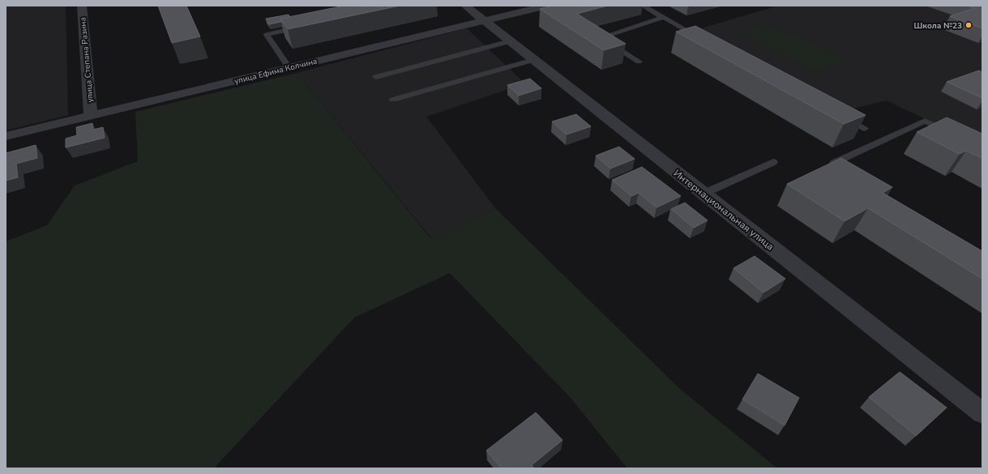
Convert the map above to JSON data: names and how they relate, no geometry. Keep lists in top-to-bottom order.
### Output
{
  "streets": {
    "street": ["улица Степана Разина", "улица Ефима Колчина", "Интернациональная улица"]
  },
  "crossings": [
    ["улица Степана Разина", "улица Ефима Колчина"],
    ["улица Ефима Колчина", "Интернациональная улица"]
  ],
  "places": ["Школа №23"]
}
